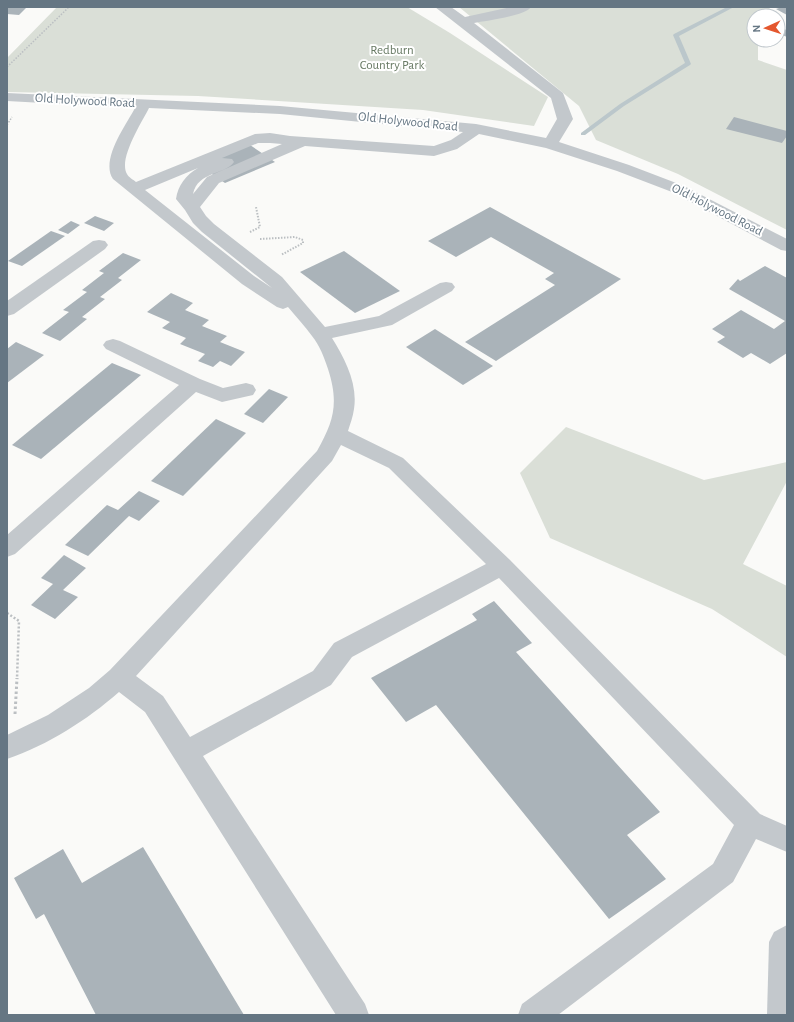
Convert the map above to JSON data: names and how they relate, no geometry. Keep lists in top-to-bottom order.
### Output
{
  "streets": {
    "street": ["Old Holywood Road"]
  },
  "parks": ["Redburn Country Park"],
  "north": "left"
}
